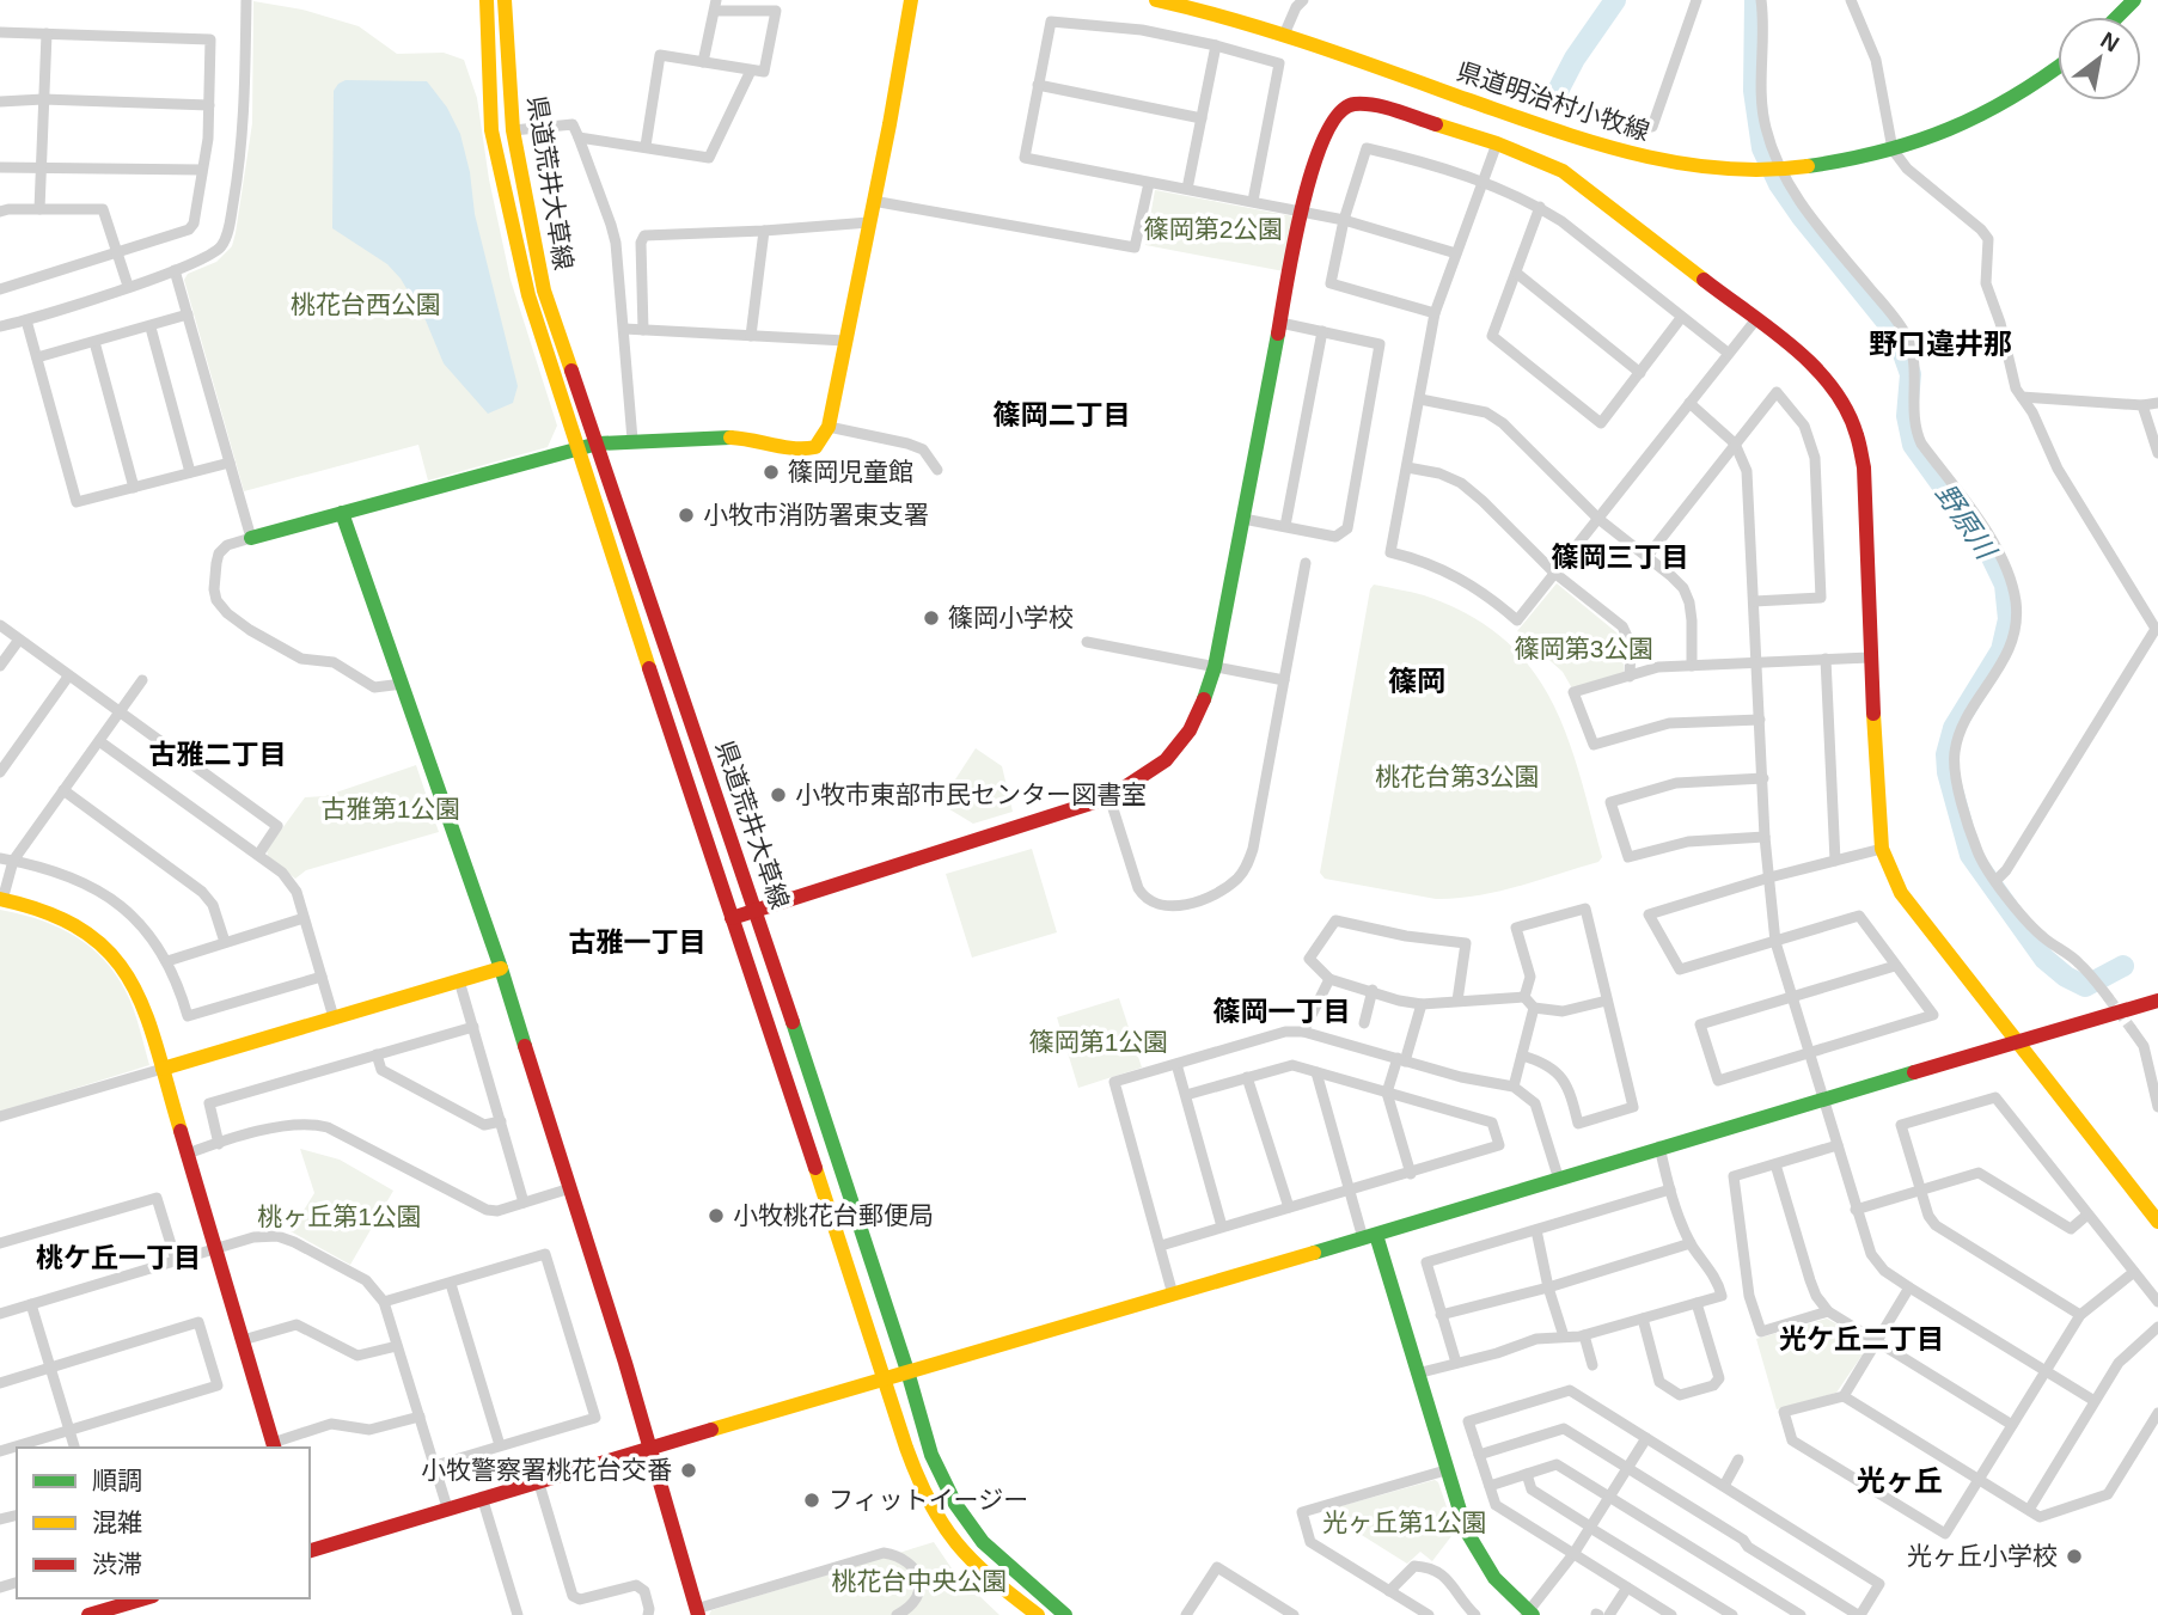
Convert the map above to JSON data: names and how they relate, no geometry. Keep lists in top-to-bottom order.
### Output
{
  "streets": {
    "street": ["県道明治村小牧線", "県道荒井大草線"]
  },
  "districts": [
    "野口違井那",
    "篠岡二丁目",
    "篠岡三丁目",
    "篠岡",
    "古雅二丁目",
    "古雅一丁目",
    "篠岡一丁目",
    "桃ケ丘一丁目",
    "光ケ丘二丁目",
    "光ヶ丘"
  ],
  "water": ["野原川"],
  "parks": [
    "篠岡第2公園",
    "桃花台西公園",
    "篠岡第3公園",
    "桃花台第3公園",
    "古雅第1公園",
    "篠岡第1公園",
    "桃ヶ丘第1公園",
    "光ヶ丘第1公園",
    "桃花台中央公園"
  ],
  "places": [
    "篠岡児童館",
    "小牧市消防署東支署",
    "篠岡小学校",
    "小牧市東部市民センター図書室",
    "小牧桃花台郵便局",
    "小牧警察署桃花台交番",
    "フィットイージー",
    "光ヶ丘小学校"
  ],
  "legend": ["順調", "混雑", "渋滞"],
  "north": "top right"
}
